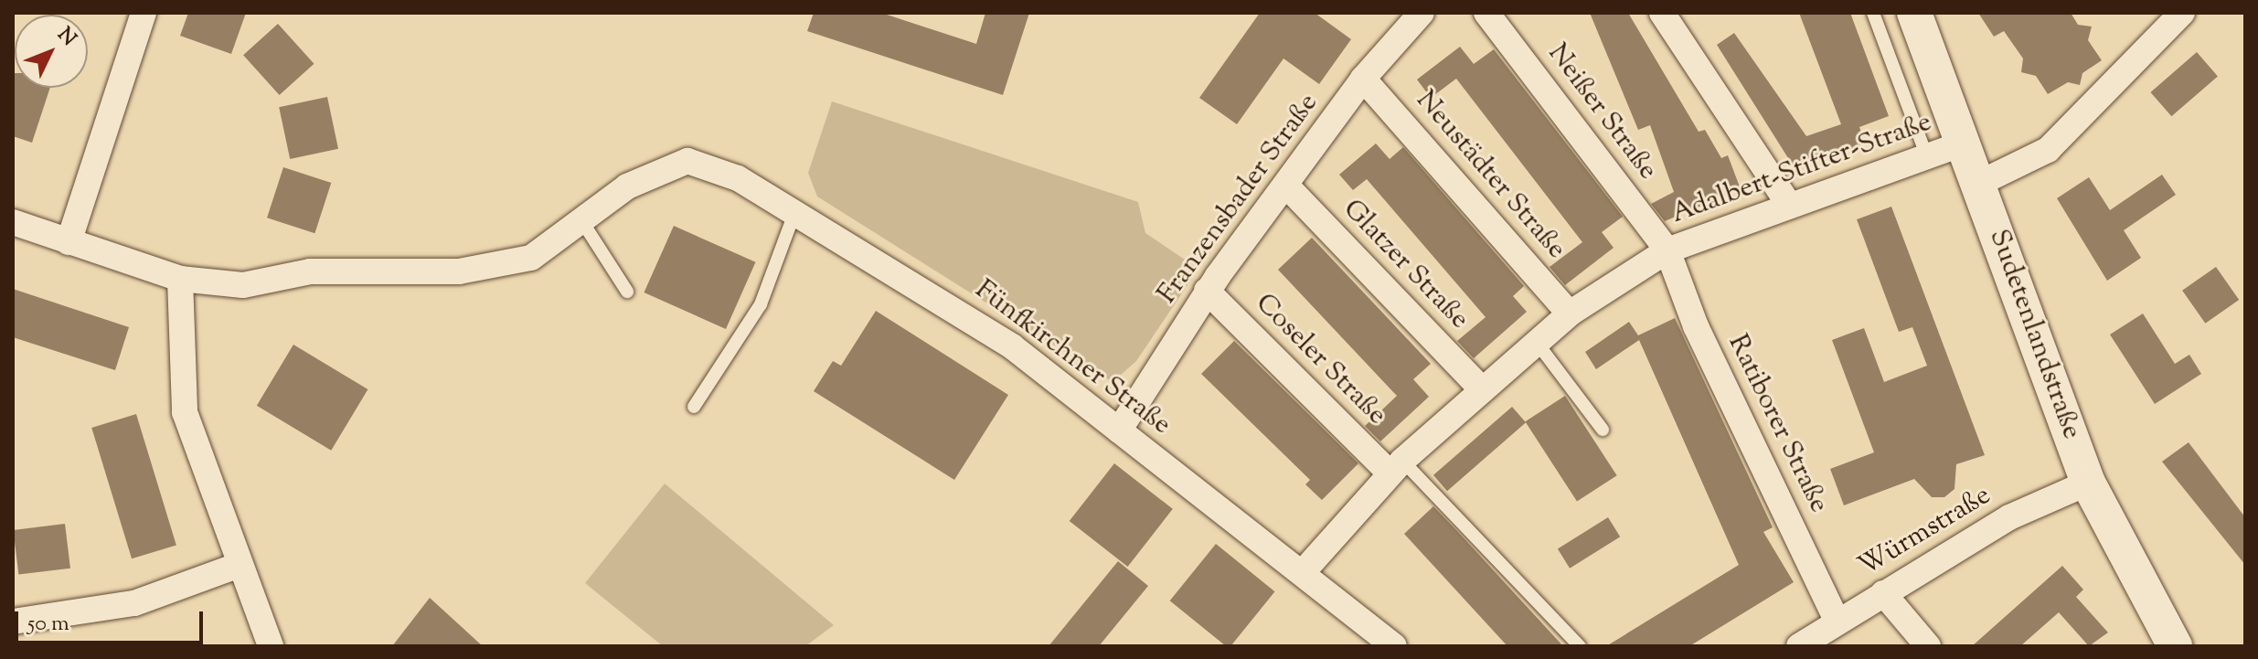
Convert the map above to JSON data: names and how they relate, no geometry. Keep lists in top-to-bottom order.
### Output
{
  "streets": {
    "street": [
      "Neißer Straße",
      "Adalbert-Stifter-Straße",
      "Neustädter Straße",
      "Franzensbader Straße",
      "Glatzer Straße",
      "Sudetenlandstraße",
      "Fünfkirchner Straße",
      "Coseler Straße",
      "Ratiborer Straße",
      "Würmstraße"
    ]
  },
  "crossings": [
    ["Neißer Straße", "Adalbert-Stifter-Straße"],
    ["Neißer Straße", "Ratiborer Straße"],
    ["Adalbert-Stifter-Straße", "Neustädter Straße"],
    ["Adalbert-Stifter-Straße", "Glatzer Straße"],
    ["Adalbert-Stifter-Straße", "Sudetenlandstraße"],
    ["Adalbert-Stifter-Straße", "Fünfkirchner Straße"],
    ["Adalbert-Stifter-Straße", "Coseler Straße"],
    ["Adalbert-Stifter-Straße", "Ratiborer Straße"],
    ["Neustädter Straße", "Franzensbader Straße"],
    ["Franzensbader Straße", "Glatzer Straße"],
    ["Franzensbader Straße", "Fünfkirchner Straße"],
    ["Franzensbader Straße", "Coseler Straße"],
    ["Sudetenlandstraße", "Würmstraße"],
    ["Ratiborer Straße", "Würmstraße"]
  ],
  "scale_bar": "50 m",
  "north": "top right"
}
